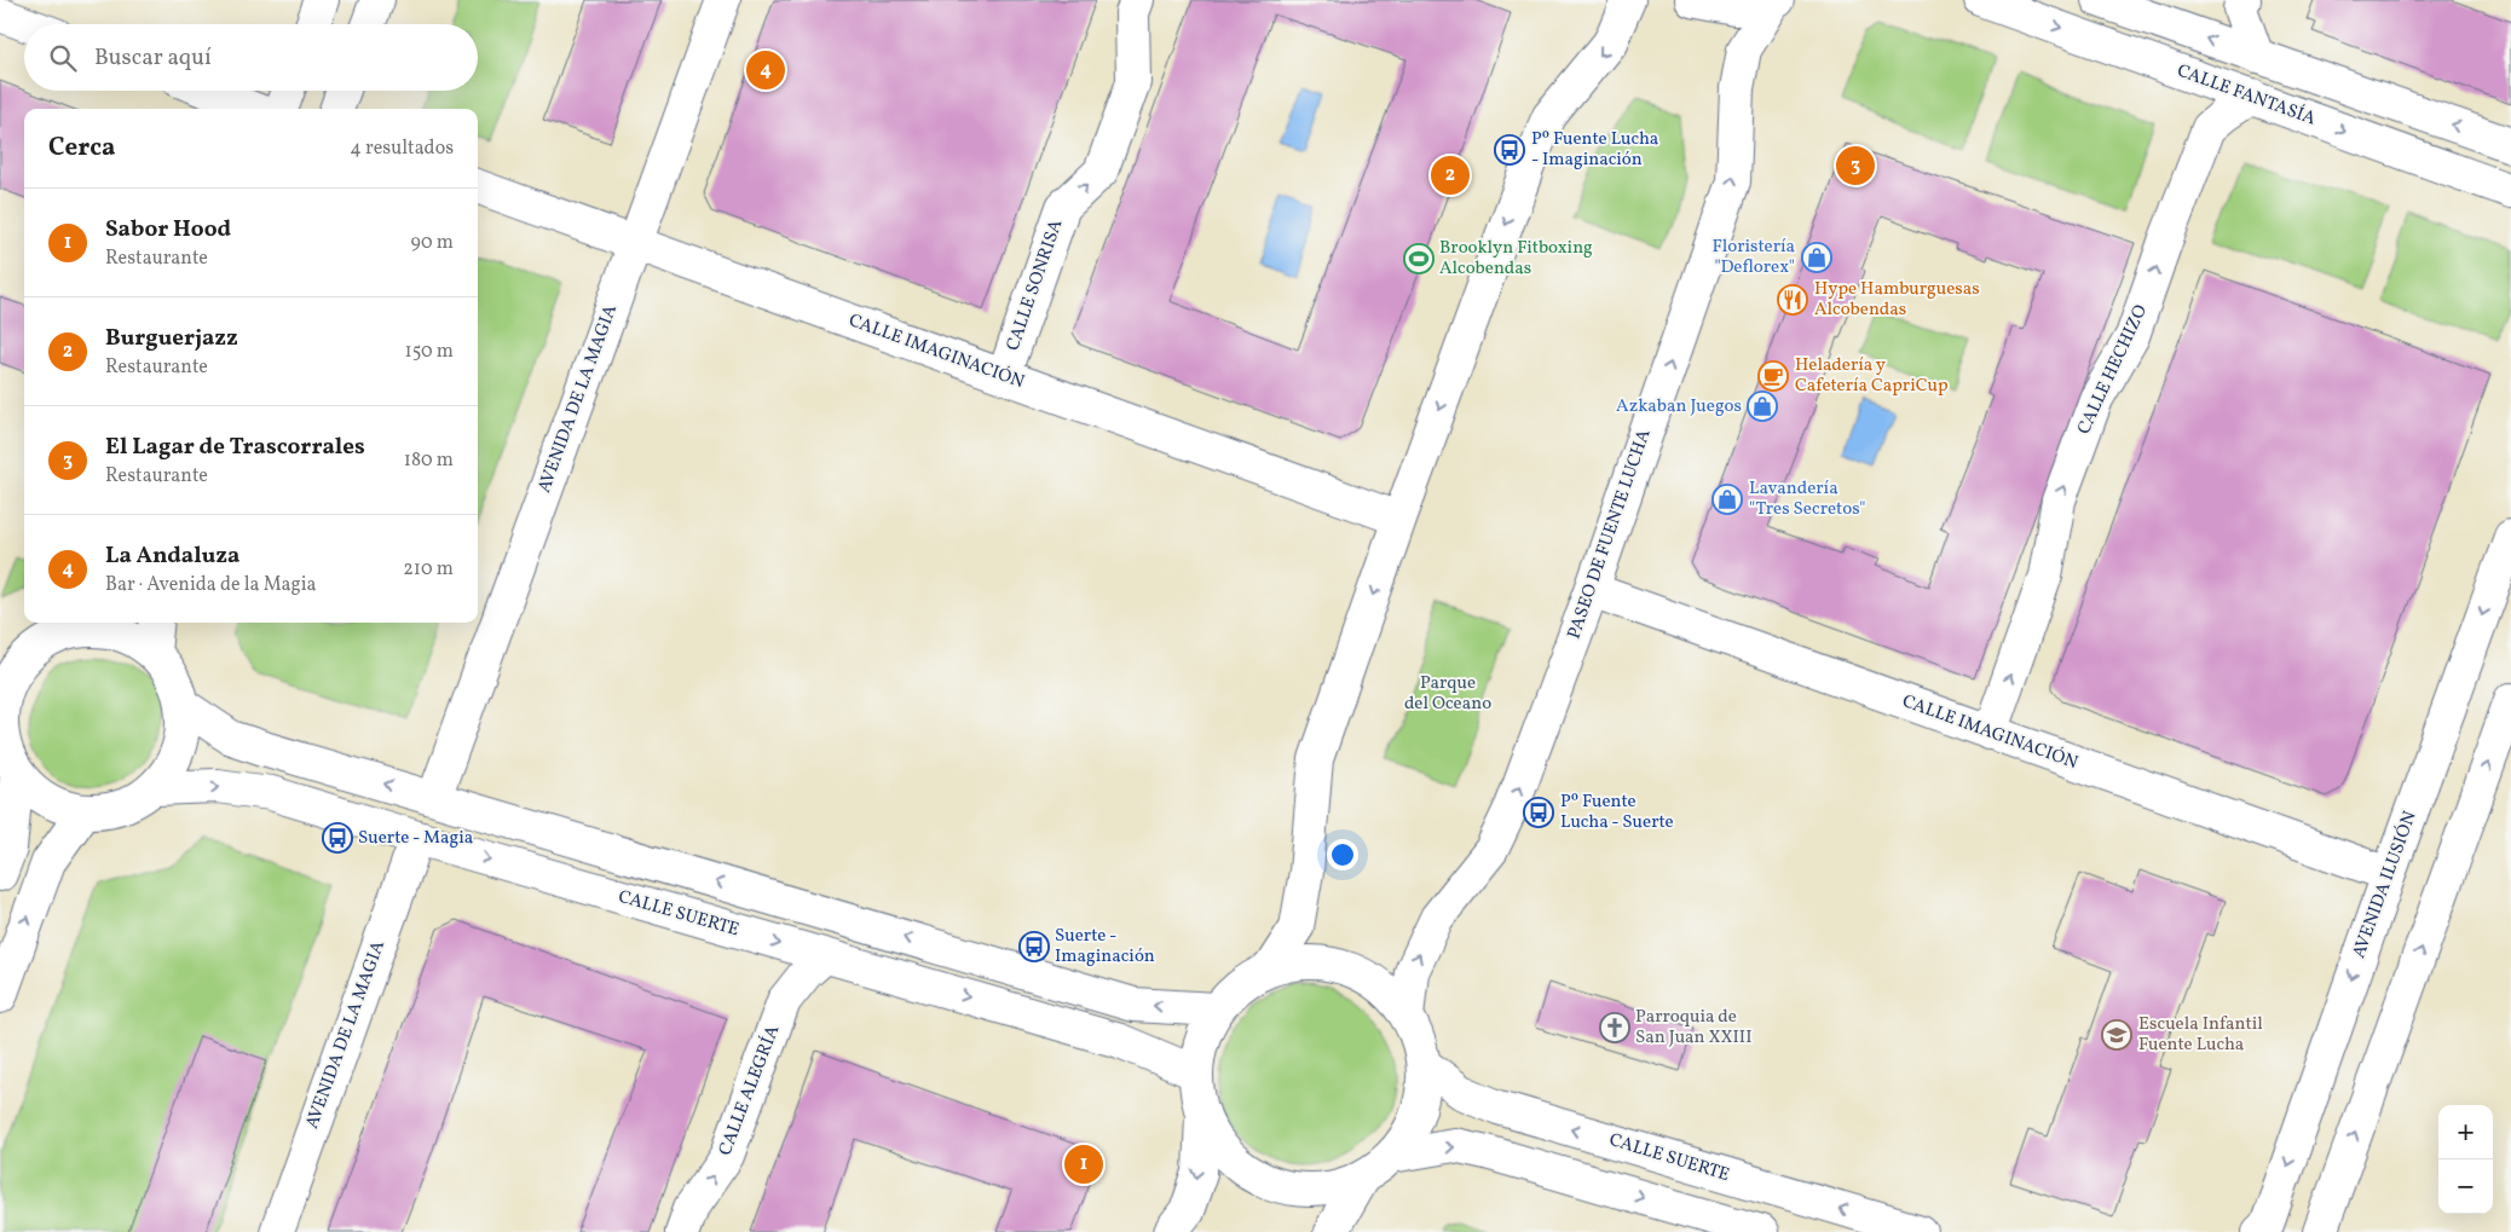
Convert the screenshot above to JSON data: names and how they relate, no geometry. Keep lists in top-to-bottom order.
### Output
{
  "streets": {
    "street": [
      "CALLE FANTASÍA",
      "CALLE SONRISA",
      "CALLE IMAGINACIÓN",
      "CALLE HECHIZO",
      "AVENIDA DE LA MAGIA",
      "PASEO DE FUENTE LUCHA",
      "AVENIDA ILUSIÓN",
      "CALLE SUERTE",
      "CALLE ALEGRÍA"
    ]
  },
  "crossings": [
    ["CALLE FANTASÍA", "CALLE HECHIZO"],
    ["CALLE SONRISA", "CALLE IMAGINACIÓN"],
    ["CALLE IMAGINACIÓN", "CALLE HECHIZO"],
    ["CALLE IMAGINACIÓN", "AVENIDA DE LA MAGIA"],
    ["CALLE IMAGINACIÓN", "PASEO DE FUENTE LUCHA"],
    ["CALLE IMAGINACIÓN", "AVENIDA ILUSIÓN"],
    ["AVENIDA DE LA MAGIA", "CALLE SUERTE"],
    ["CALLE SUERTE", "CALLE ALEGRÍA"]
  ],
  "one_way": ["CALLE SONRISA", "CALLE HECHIZO", "CALLE ALEGRÍA"],
  "parks": ["Parque del Oceano"],
  "places": {
    "bus stop": [
      "Pº Fuente Lucha - Imaginación",
      "Pº Fuente Lucha - Suerte",
      "Suerte - Magia",
      "Suerte - Imaginación"
    ],
    "shop": ["Floristería \"Deflorex\"", "Azkaban Juegos", "Lavandería \"Tres Secretos\""],
    "sports": ["Brooklyn Fitboxing Alcobendas"],
    "restaurant": ["Hype Hamburguesas Alcobendas"],
    "cafe": ["Heladería y Cafetería CapriCup"],
    "church": ["Parroquia de San Juan XXIII"],
    "school or university": ["Escuela Infantil Fuente Lucha"]
  },
  "page": {
    "search": "Buscar aquí",
    "pins": [
      "4",
      "3",
      "2",
      "1"
    ],
    "heading": ["Cerca", "4 resultados"],
    "list": [
      {
        "mark": "1",
        "name": "Sabor Hood",
        "note": "Restaurante",
        "value": "90 m"
      },
      {
        "mark": "2",
        "name": "Burguerjazz",
        "note": "Restaurante",
        "value": "150 m"
      },
      {
        "mark": "3",
        "name": "El Lagar de Trascorrales",
        "note": "Restaurante",
        "value": "180 m"
      },
      {
        "mark": "4",
        "name": "La Andaluza",
        "note": "Bar · Avenida de la Magia",
        "value": "210 m"
      }
    ],
    "map_buttons": ["+", "−"]
  }
}
